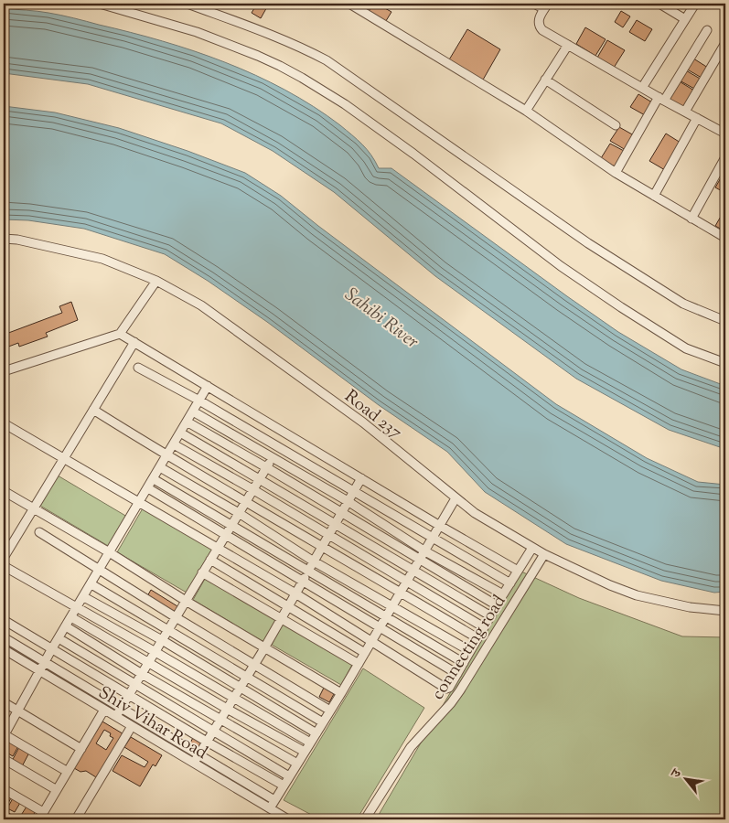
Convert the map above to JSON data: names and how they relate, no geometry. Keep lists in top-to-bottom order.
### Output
{
  "streets": {
    "street": ["Road 237", "connecting road", "Shiv Vihar Road"]
  },
  "crossings": [
    ["Road 237", "connecting road"]
  ],
  "water": ["Sahibi River"],
  "north": "top left"
}
